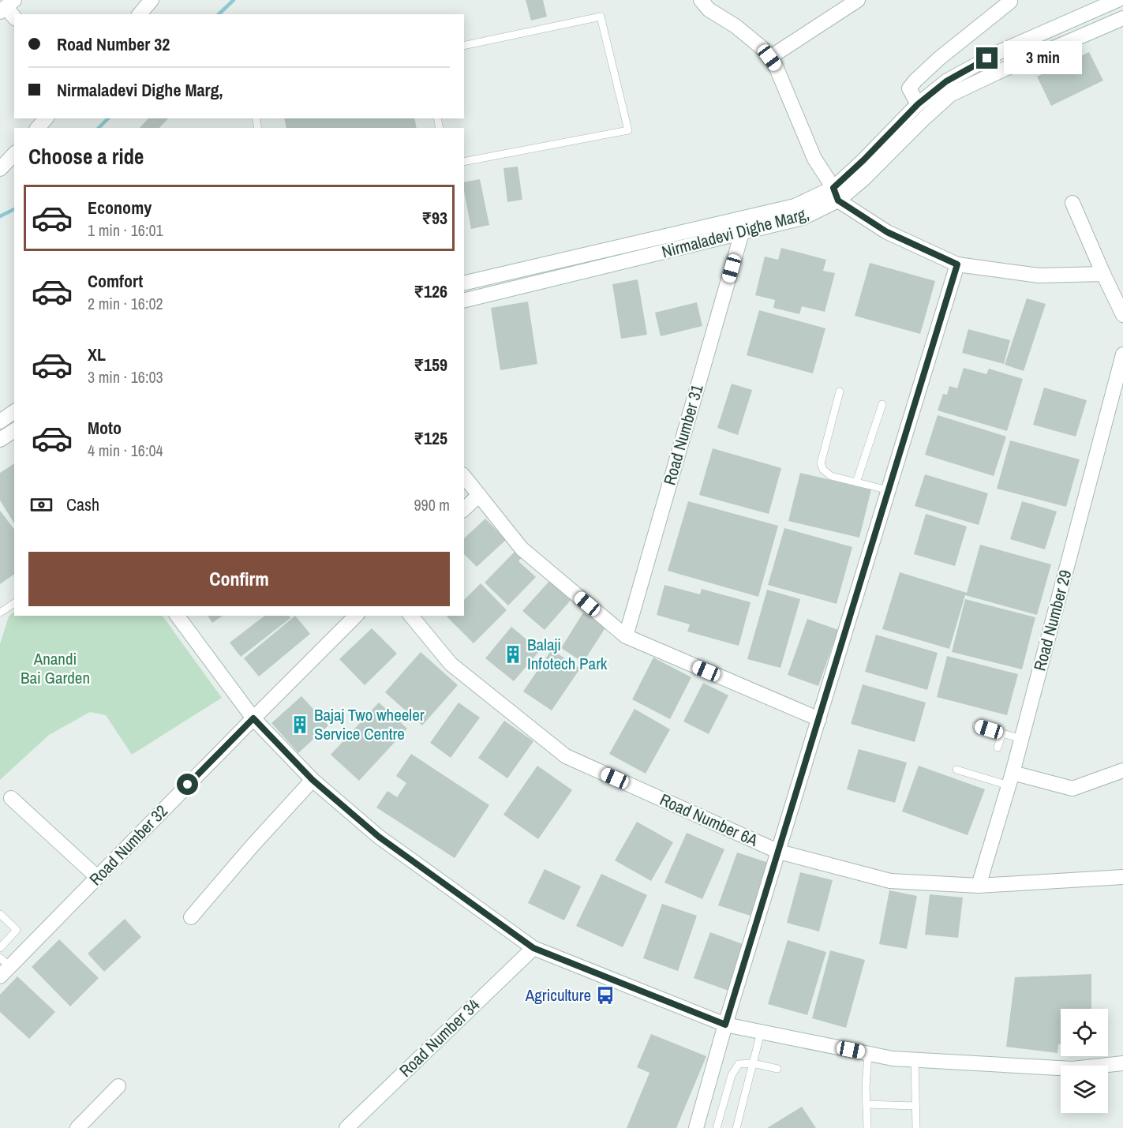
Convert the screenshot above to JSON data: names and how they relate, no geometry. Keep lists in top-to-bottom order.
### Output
{
  "streets": {
    "street": [
      "Nirmaladevi Dighe Marg,",
      "Road Number 31",
      "Road Number 29",
      "Road Number 6A",
      "Road Number 32",
      "Road Number 34"
    ]
  },
  "crossings": [
    ["Nirmaladevi Dighe Marg,", "Road Number 31"],
    ["Road Number 29", "Road Number 6A"]
  ],
  "parks": ["Anandi Bai Garden"],
  "places": {
    "building": ["Balaji Infotech Park", "Bajaj Two wheeler Service Centre"],
    "bus stop": ["Agriculture"]
  },
  "page": {
    "banner": ["Road Number 32", "Nirmaladevi Dighe Marg,"],
    "bubble": "3 min",
    "heading": "Choose a ride",
    "list": [
      {
        "name": "Economy",
        "note": "1 min · 16:01",
        "value": "₹93"
      },
      {
        "name": "Comfort",
        "note": "2 min · 16:02",
        "value": "₹126"
      },
      {
        "name": "XL",
        "note": "3 min · 16:03",
        "value": "₹159"
      },
      {
        "name": "Moto",
        "note": "4 min · 16:04",
        "value": "₹125"
      }
    ],
    "pay": ["Cash", "990 m"],
    "buttons": "Confirm"
  }
}
